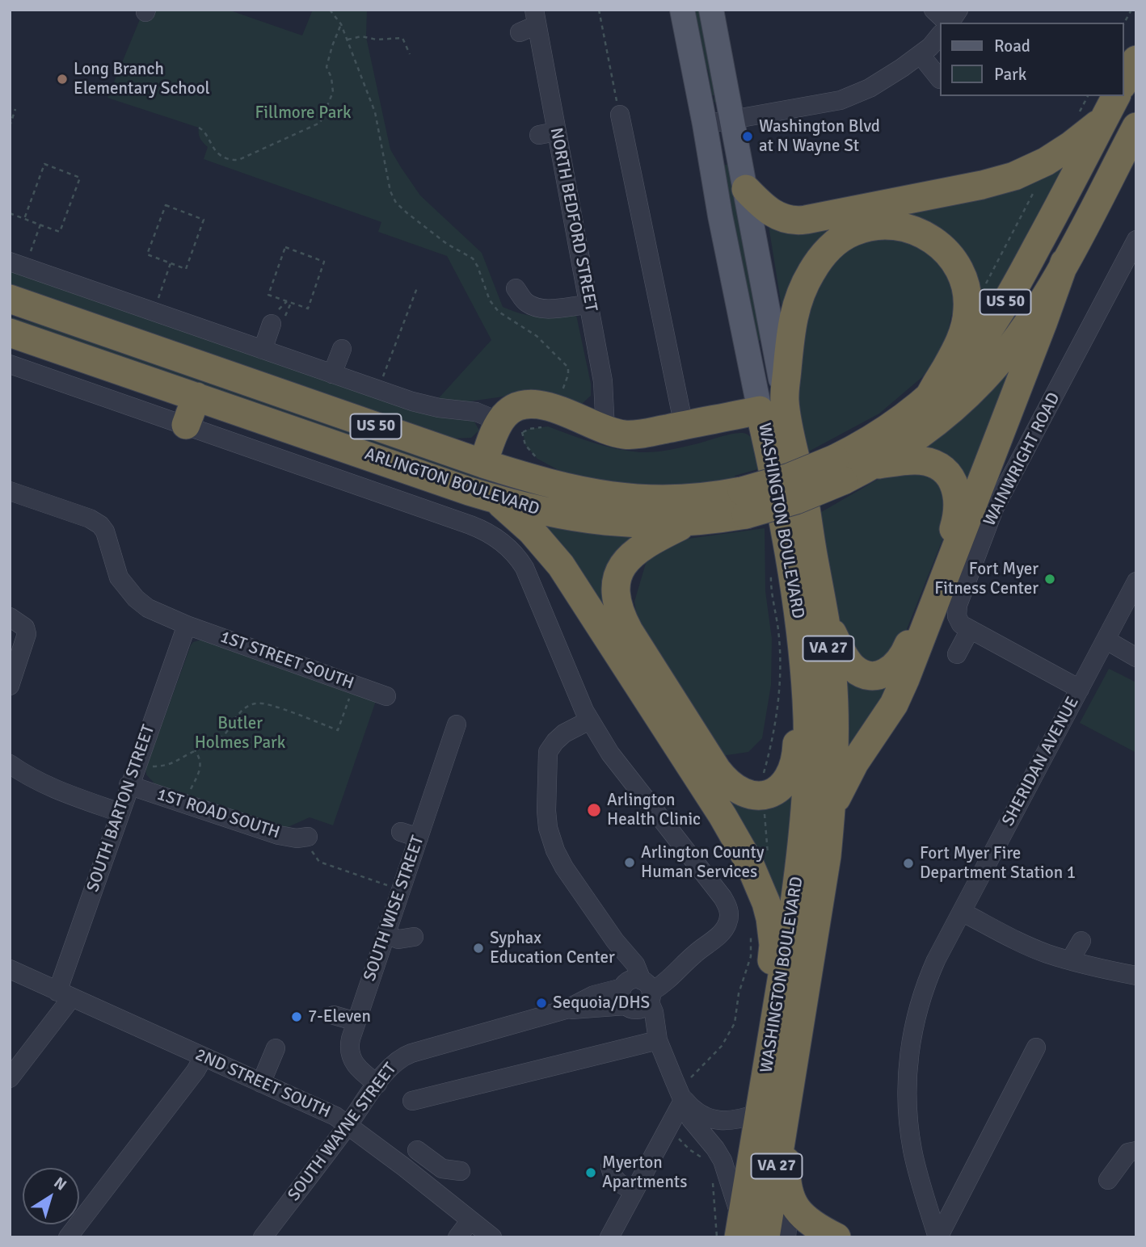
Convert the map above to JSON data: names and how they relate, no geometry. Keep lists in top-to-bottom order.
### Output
{
  "streets": {
    "highway": [
      "US 50",
      "ARLINGTON BOULEVARD",
      "WASHINGTON BOULEVARD",
      "VA 27"
    ],
    "street": [
      "NORTH BEDFORD STREET",
      "WAINWRIGHT ROAD",
      "1ST STREET SOUTH",
      "SHERIDAN AVENUE",
      "SOUTH BARTON STREET",
      "1ST ROAD SOUTH",
      "SOUTH WISE STREET",
      "2ND STREET SOUTH",
      "SOUTH WAYNE STREET"
    ]
  },
  "crossings": [
    ["1ST STREET SOUTH", "SOUTH BARTON STREET"],
    ["SOUTH BARTON STREET", "1ST ROAD SOUTH"],
    ["SOUTH BARTON STREET", "2ND STREET SOUTH"],
    ["SOUTH WISE STREET", "SOUTH WAYNE STREET"],
    ["2ND STREET SOUTH", "SOUTH WAYNE STREET"]
  ],
  "parks": ["Fillmore Park", "Butler Holmes Park"],
  "places": [
    "Long Branch Elementary School",
    "Washington Blvd at N Wayne St",
    "Fort Myer Fitness Center",
    "Arlington Health Clinic",
    "Arlington County Human Services",
    "Fort Myer Fire Department Station 1",
    "Syphax Education Center",
    "Sequoia/DHS",
    "7-Eleven",
    "Myerton Apartments"
  ],
  "legend": ["Road", "Park"],
  "north": "top right"
}
